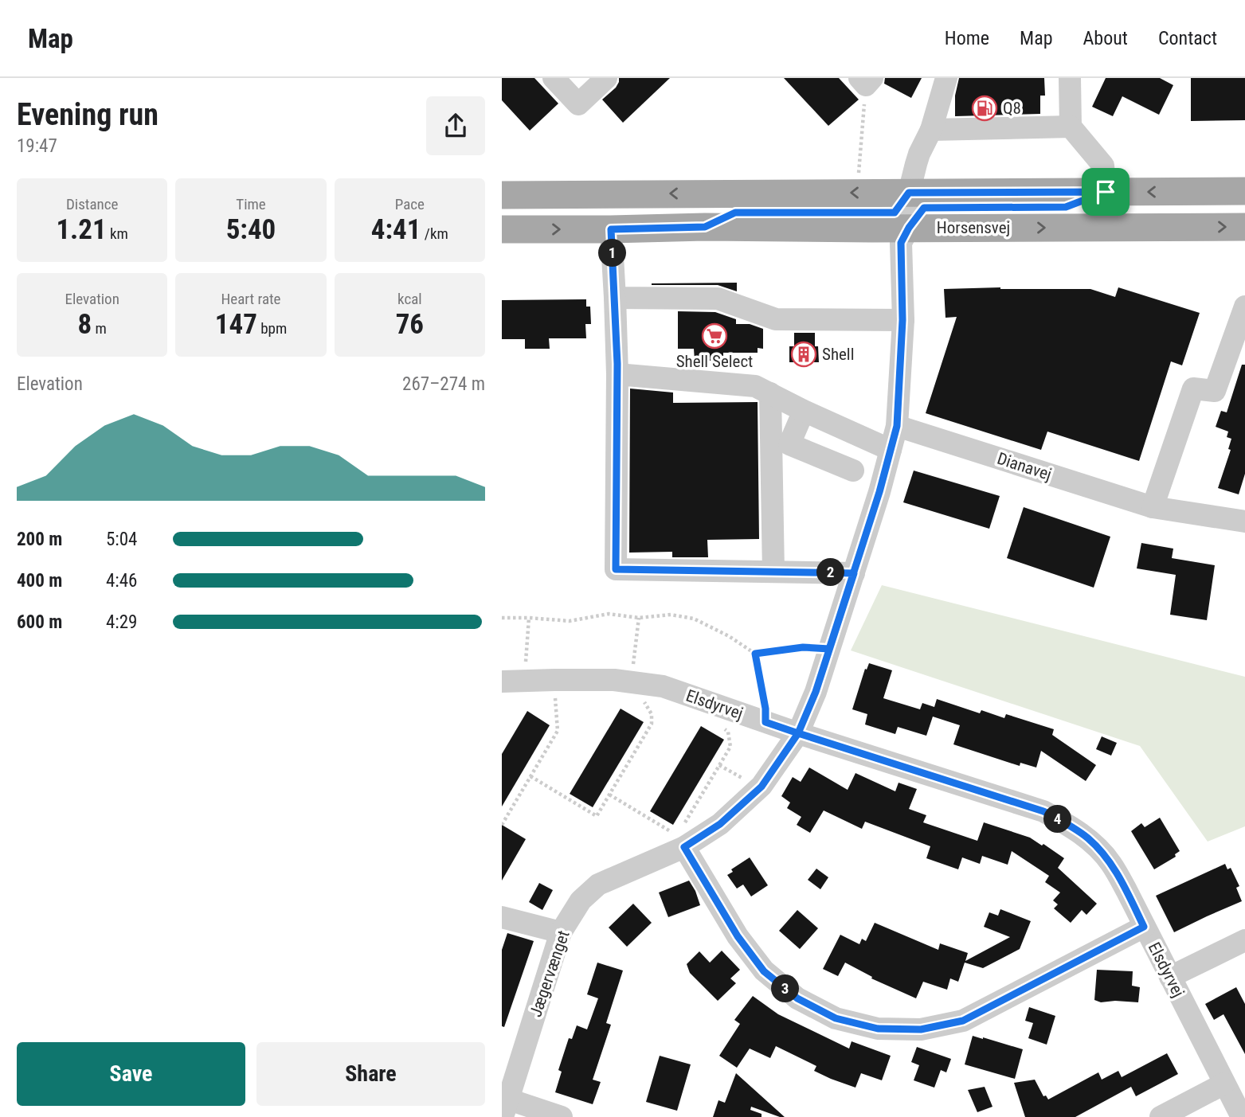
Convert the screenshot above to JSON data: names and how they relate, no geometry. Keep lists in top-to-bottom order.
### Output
{
  "streets": {
    "main road": ["Horsensvej"],
    "street": ["Dianavej", "Elsdyrvej", "Jægervænget"]
  },
  "crossings": [
    ["Horsensvej", "Jægervænget"],
    ["Dianavej", "Jægervænget"],
    ["Elsdyrvej", "Jægervænget"]
  ],
  "places": {
    "fuel station": ["Q8"],
    "supermarket": ["Shell Select"],
    "building": ["Shell"]
  },
  "page": {
    "header": "Map",
    "nav": [
      "Home",
      "Map",
      "About",
      "Contact"
    ],
    "heading": ["Evening run", "19:47"],
    "stats": [
      ["Distance", "1.21 km"],
      ["Time", "5:40"],
      ["Pace", "4:41 /km"],
      ["Elevation", "8 m"],
      ["Heart rate", "147 bpm"],
      ["kcal", "76"]
    ],
    "pins": [
      "1",
      "2",
      "4",
      "3"
    ],
    "chart": ["Elevation", "267–274 m"],
    "list": [
      {
        "name": "200 m",
        "note": "5:04"
      },
      {
        "name": "400 m",
        "note": "4:46"
      },
      {
        "name": "600 m",
        "note": "4:29"
      }
    ],
    "buttons": ["Save", "Share"]
  }
}
